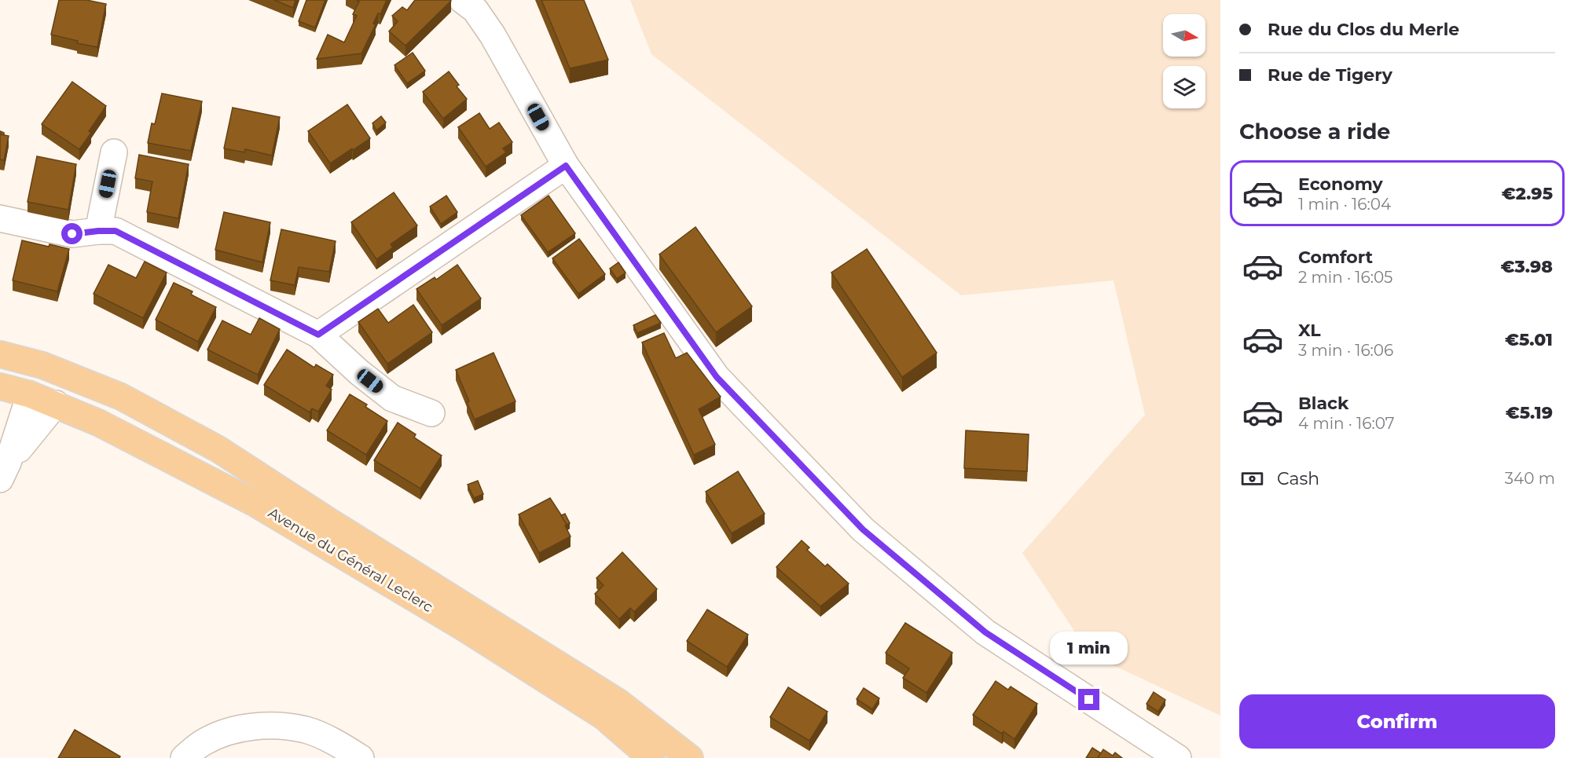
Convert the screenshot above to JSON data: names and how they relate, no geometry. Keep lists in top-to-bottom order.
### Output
{
  "streets": {
    "main road": ["Avenue du Général Leclerc"]
  },
  "north": "right",
  "page": {
    "banner": ["Rue du Clos du Merle", "Rue de Tigery"],
    "heading": "Choose a ride",
    "list": [
      {
        "name": "Economy",
        "note": "1 min · 16:04",
        "value": "€2.95"
      },
      {
        "name": "Comfort",
        "note": "2 min · 16:05",
        "value": "€3.98"
      },
      {
        "name": "XL",
        "note": "3 min · 16:06",
        "value": "€5.01"
      },
      {
        "name": "Black",
        "note": "4 min · 16:07",
        "value": "€5.19"
      }
    ],
    "pay": ["Cash", "340 m"],
    "bubble": "1 min",
    "buttons": "Confirm"
  }
}
